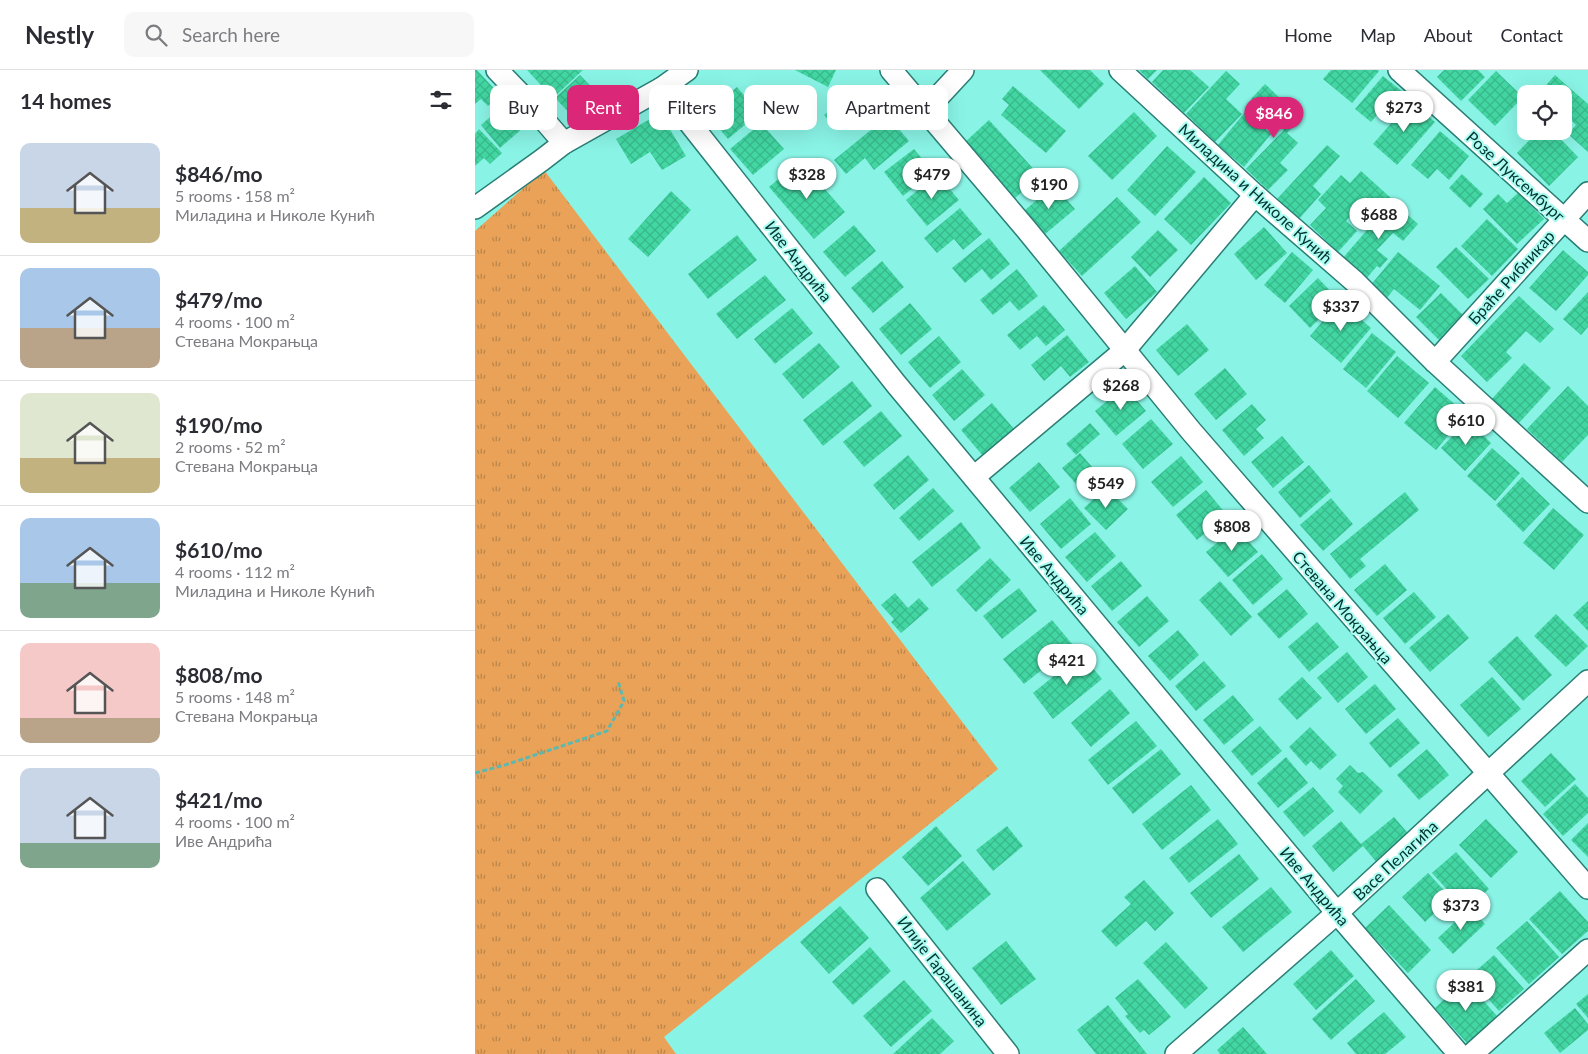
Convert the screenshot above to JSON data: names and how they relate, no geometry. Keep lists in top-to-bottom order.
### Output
{
  "streets": {
    "street": [
      "Розе Луксембург",
      "Миладина и Николе Кунић",
      "Иве Андрића",
      "Браће Рибникар",
      "Стевана Мокрањца",
      "Васе Пелагића",
      "Илије Гарашанина"
    ]
  },
  "crossings": [
    ["Розе Луксембург", "Браће Рибникар"],
    ["Миладина и Николе Кунић", "Браће Рибникар"],
    ["Иве Андрића", "Васе Пелагића"],
    ["Стевана Мокрањца", "Васе Пелагића"]
  ],
  "page": {
    "header": "Nestly",
    "search": "Search here",
    "nav": [
      "Home",
      "Map",
      "About",
      "Contact"
    ],
    "heading": "14 homes",
    "chip": [
      "Buy",
      "Rent",
      "Filters",
      "New",
      "Apartment"
    ],
    "price": [
      "$273",
      "$846",
      "$328",
      "$479",
      "$190",
      "$688",
      "$337",
      "$268",
      "$610",
      "$549",
      "$808",
      "$421",
      "$373",
      "$381"
    ],
    "list": [
      {
        "name": "$846/mo",
        "note": "5 rooms · 158 m² · Миладина и Николе Кунић"
      },
      {
        "name": "$479/mo",
        "note": "4 rooms · 100 m² · Стевана Мокрањца"
      },
      {
        "name": "$190/mo",
        "note": "2 rooms · 52 m² · Стевана Мокрањца"
      },
      {
        "name": "$610/mo",
        "note": "4 rooms · 112 m² · Миладина и Николе Кунић"
      },
      {
        "name": "$808/mo",
        "note": "5 rooms · 148 m² · Стевана Мокрањца"
      },
      {
        "name": "$421/mo",
        "note": "4 rooms · 100 m² · Иве Андрића"
      }
    ]
  }
}
